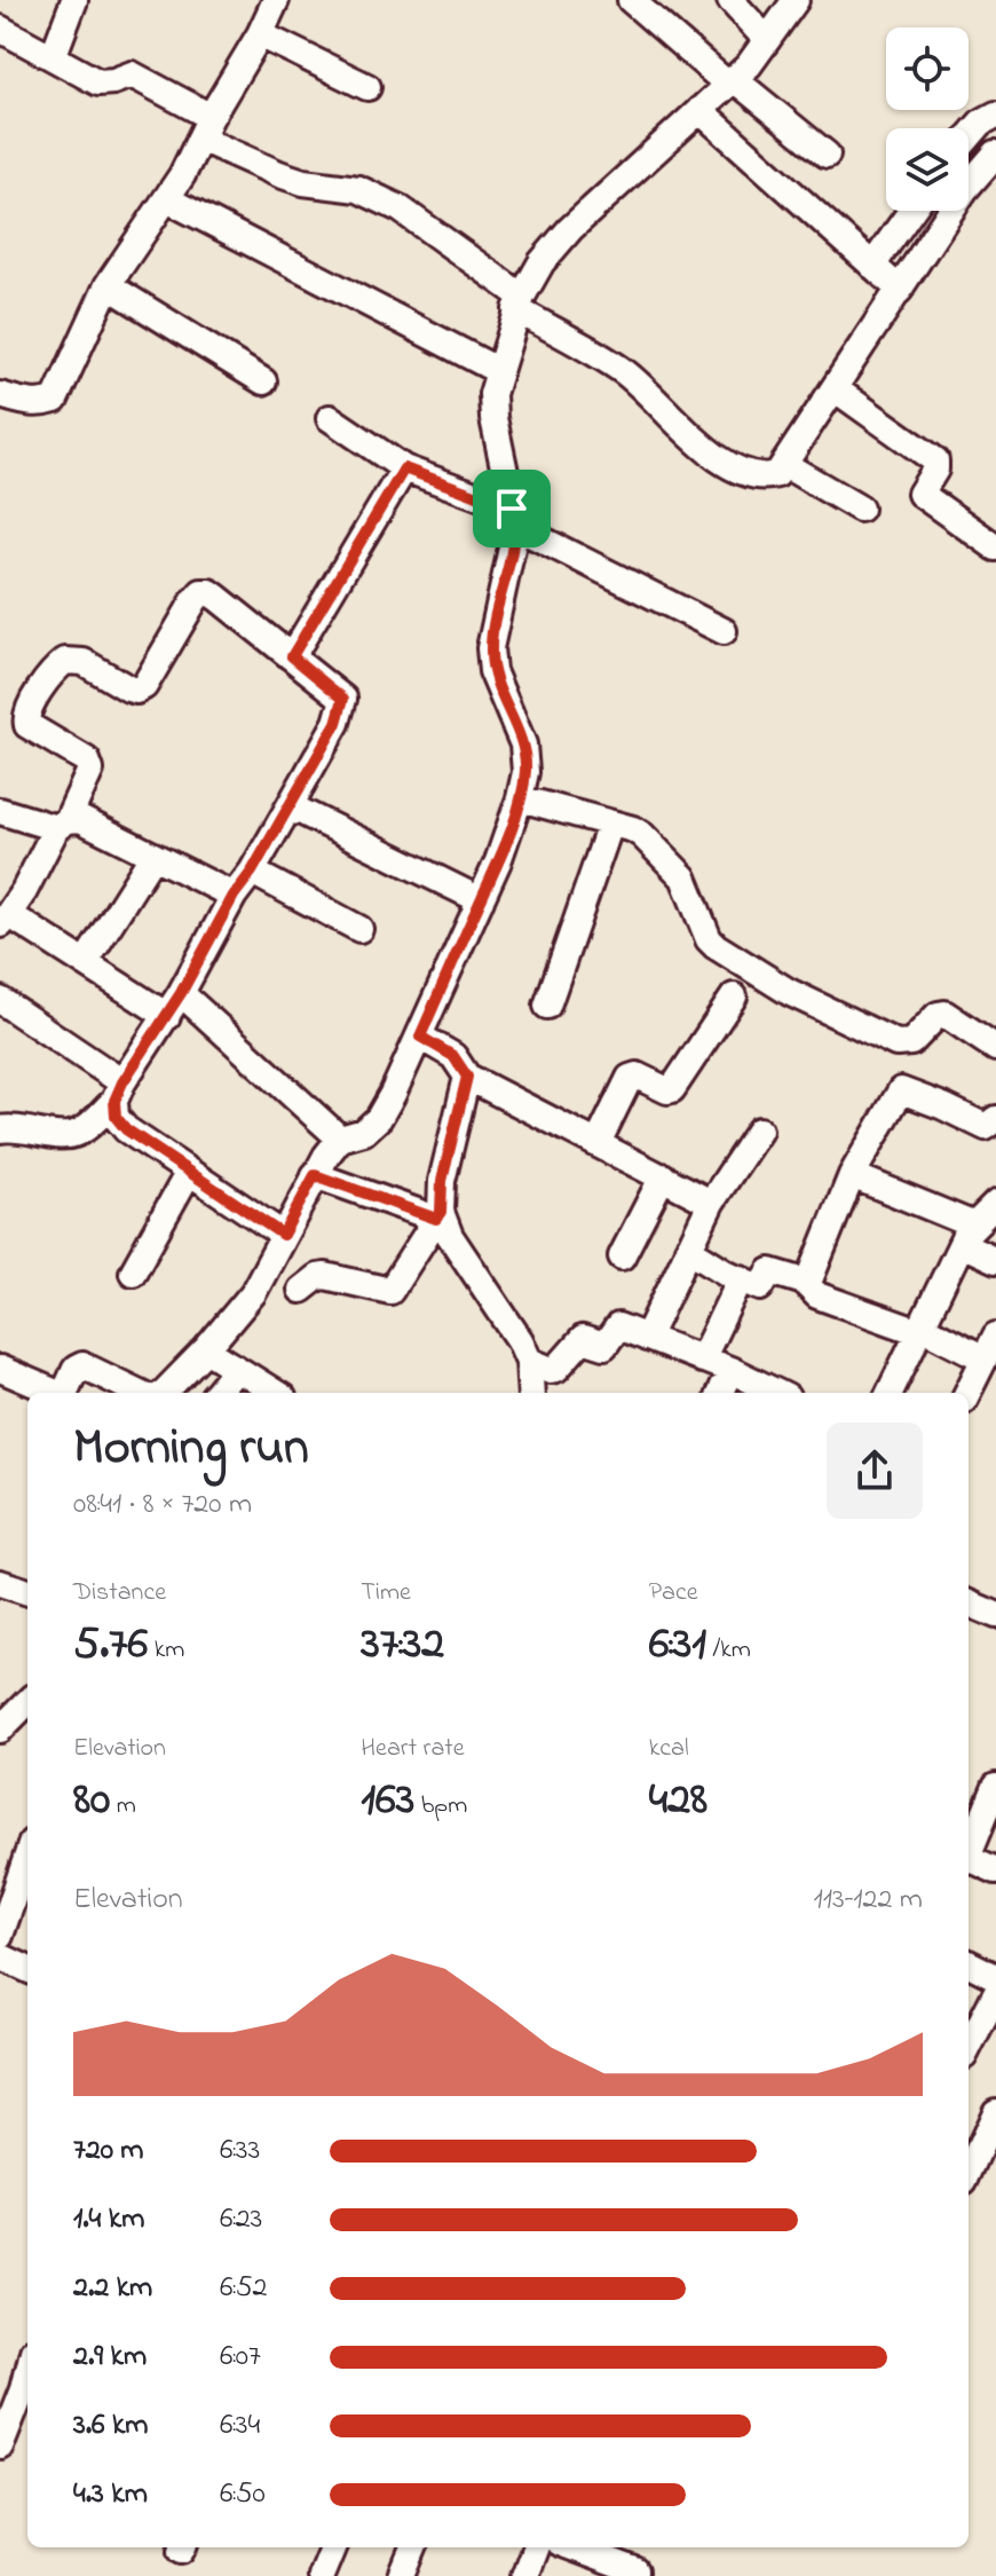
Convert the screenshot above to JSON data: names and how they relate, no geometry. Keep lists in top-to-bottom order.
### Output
{
  "page": {
    "heading": ["Morning run", "08:41 · 8 × 720 m"],
    "stats": [
      ["Distance", "5.76 km"],
      ["Time", "37:32"],
      ["Pace", "6:31 /km"],
      ["Elevation", "80 m"],
      ["Heart rate", "163 bpm"],
      ["kcal", "428"]
    ],
    "chart": ["Elevation", "113–122 m"],
    "list": [
      {
        "name": "720 m",
        "note": "6:33"
      },
      {
        "name": "1.4 km",
        "note": "6:23"
      },
      {
        "name": "2.2 km",
        "note": "6:52"
      },
      {
        "name": "2.9 km",
        "note": "6:07"
      },
      {
        "name": "3.6 km",
        "note": "6:34"
      },
      {
        "name": "4.3 km",
        "note": "6:50"
      }
    ]
  }
}
